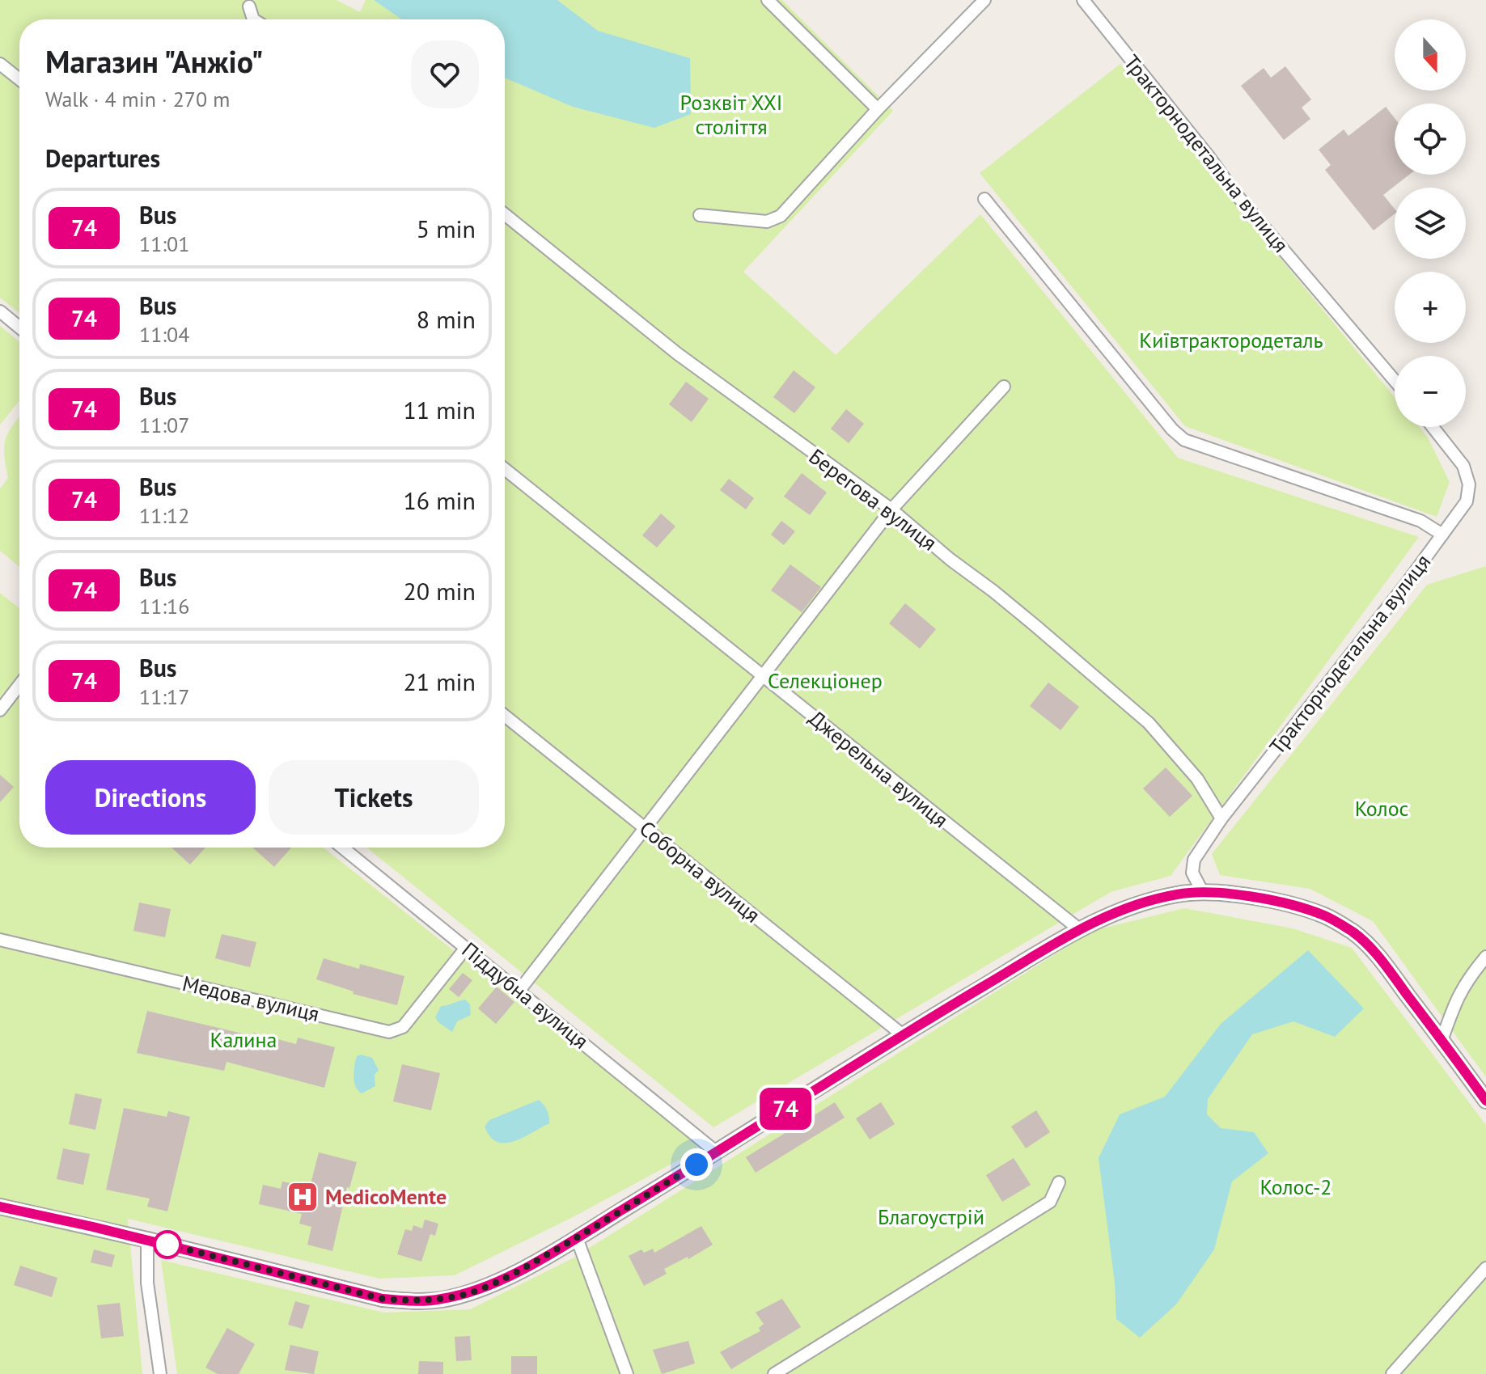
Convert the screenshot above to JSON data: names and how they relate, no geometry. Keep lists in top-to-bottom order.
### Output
{
  "streets": {
    "street": [
      "Тракторнодетальна вулиця",
      "Берегова вулиця",
      "Джерельна вулиця",
      "Соборна вулиця",
      "Піддубна вулиця",
      "Медова вулиця"
    ]
  },
  "crossings": [
    ["Тракторнодетальна вулиця", "Берегова вулиця"],
    ["Піддубна вулиця", "Медова вулиця"]
  ],
  "parks": [
    "Розквіт XXI століття",
    "Київтрактородеталь",
    "Селекціонер",
    "Колос",
    "Калина",
    "Колос-2",
    "Благоустрій"
  ],
  "places": {
    "hospital": ["MedicoMente"]
  },
  "lines": ["bus line 74"],
  "north": "bottom",
  "page": {
    "on_map": "74",
    "map_buttons": ["+", "−"],
    "heading": [
      ["Магазин \"Анжіо\"", "Walk · 4 min · 270 m"],
      "Departures"
    ],
    "list": [
      {
        "mark": "74",
        "name": "Bus",
        "note": "11:01",
        "value": "5 min"
      },
      {
        "mark": "74",
        "name": "Bus",
        "note": "11:04",
        "value": "8 min"
      },
      {
        "mark": "74",
        "name": "Bus",
        "note": "11:07",
        "value": "11 min"
      },
      {
        "mark": "74",
        "name": "Bus",
        "note": "11:12",
        "value": "16 min"
      },
      {
        "mark": "74",
        "name": "Bus",
        "note": "11:16",
        "value": "20 min"
      },
      {
        "mark": "74",
        "name": "Bus",
        "note": "11:17",
        "value": "21 min"
      }
    ],
    "buttons": ["Directions", "Tickets"]
  }
}
